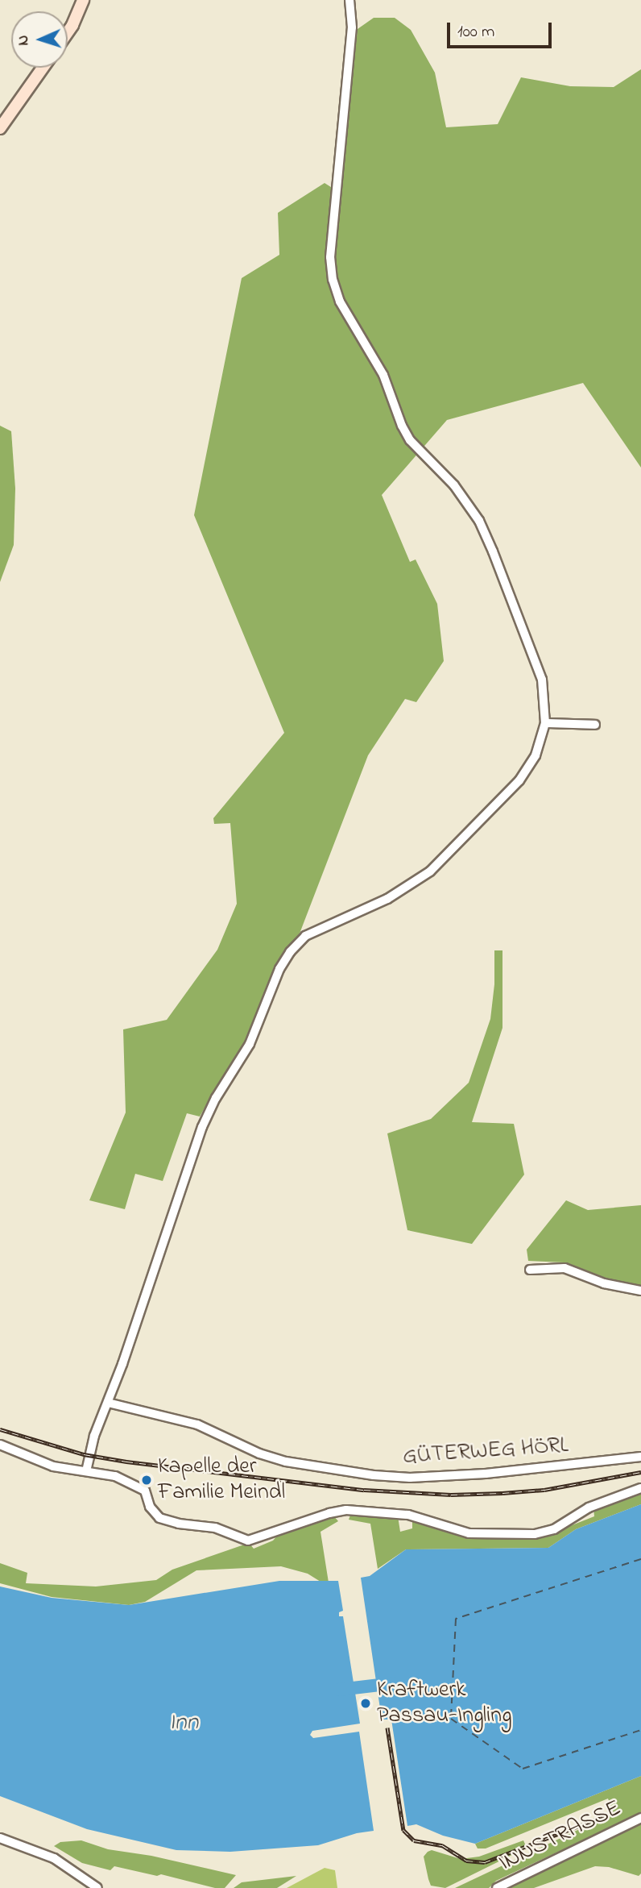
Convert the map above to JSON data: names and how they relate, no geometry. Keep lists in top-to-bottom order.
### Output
{
  "streets": {
    "street": ["GÜTERWEG HÖRL", "INNSTRASSE"]
  },
  "water": ["Inn"],
  "places": ["Kapelle der Familie Meindl", "Kraftwerk Passau-Ingling"],
  "scale_bar": "100 m",
  "north": "left"
}
